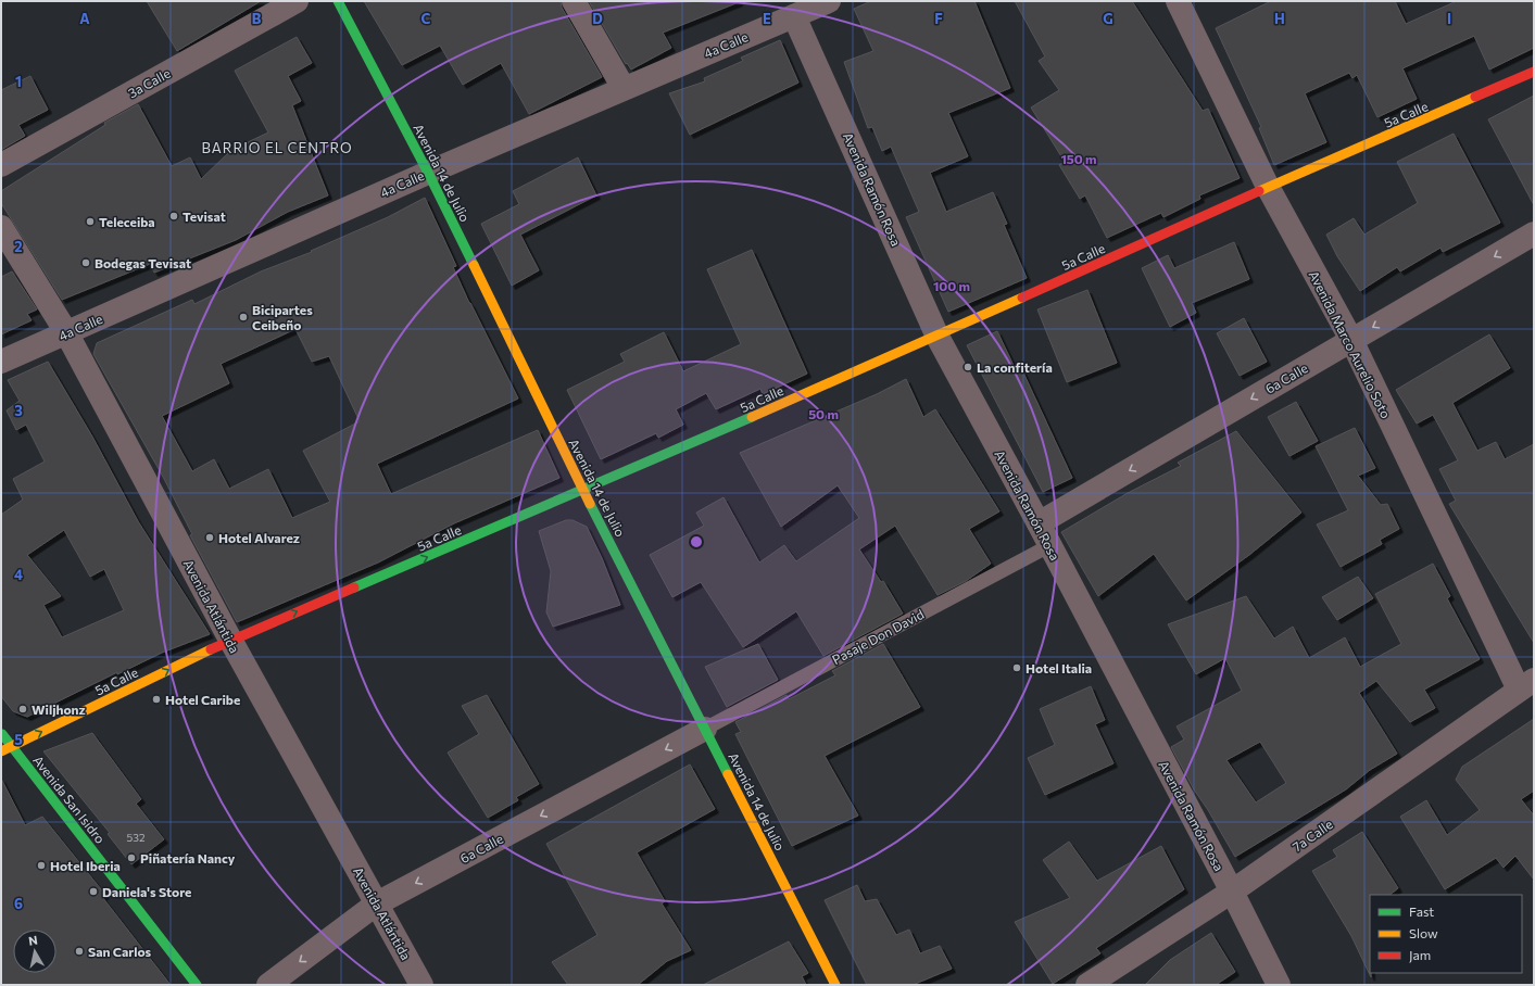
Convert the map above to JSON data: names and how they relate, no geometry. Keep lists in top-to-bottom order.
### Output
{
  "streets": {
    "street": [
      "4a Calle",
      "3a Calle",
      "5a Calle",
      "Avenida 14 de Julio",
      "Avenida Ramón Rosa",
      "Avenida Marco Aurelio Soto",
      "6a Calle",
      "Avenida Atlántida",
      "Avenida San Isidro",
      "7a Calle"
    ],
    "lane": ["Pasaje Don David"]
  },
  "crossings": [
    ["4a Calle", "Avenida 14 de Julio"],
    ["4a Calle", "Avenida Ramón Rosa"],
    ["4a Calle", "Avenida Atlántida"],
    ["5a Calle", "Avenida 14 de Julio"],
    ["5a Calle", "Avenida Ramón Rosa"],
    ["5a Calle", "Avenida Marco Aurelio Soto"],
    ["5a Calle", "Avenida Atlántida"],
    ["5a Calle", "Avenida San Isidro"],
    ["Avenida 14 de Julio", "6a Calle"],
    ["Avenida 14 de Julio", "Pasaje Don David"],
    ["Avenida Ramón Rosa", "6a Calle"],
    ["Avenida Ramón Rosa", "Pasaje Don David"],
    ["Avenida Ramón Rosa", "7a Calle"],
    ["Avenida Marco Aurelio Soto", "6a Calle"],
    ["Avenida Marco Aurelio Soto", "7a Calle"],
    ["6a Calle", "Avenida Atlántida"],
    ["6a Calle", "Pasaje Don David"]
  ],
  "one_way": ["5a Calle", "6a Calle"],
  "districts": ["BARRIO EL CENTRO"],
  "places": [
    "Tevisat",
    "Teleceiba",
    "Bodegas Tevisat",
    "Bicipartes Ceibeño",
    "La confitería",
    "Hotel Alvarez",
    "Hotel Italia",
    "Hotel Caribe",
    "Wiljhonz",
    "Piñatería Nancy",
    "Hotel Iberia",
    "Daniela's Store",
    "San Carlos"
  ],
  "house_numbers": ["532"],
  "legend": ["Fast", "Slow", "Jam"],
  "north": "top",
  "grid": {
    "columns": [
      "A",
      "B",
      "C",
      "D",
      "E",
      "F",
      "G",
      "H",
      "I"
    ],
    "rows": [
      "1",
      "2",
      "3",
      "4",
      "5",
      "6"
    ]
  },
  "rings": ["150 m", "100 m", "50 m"]
}
